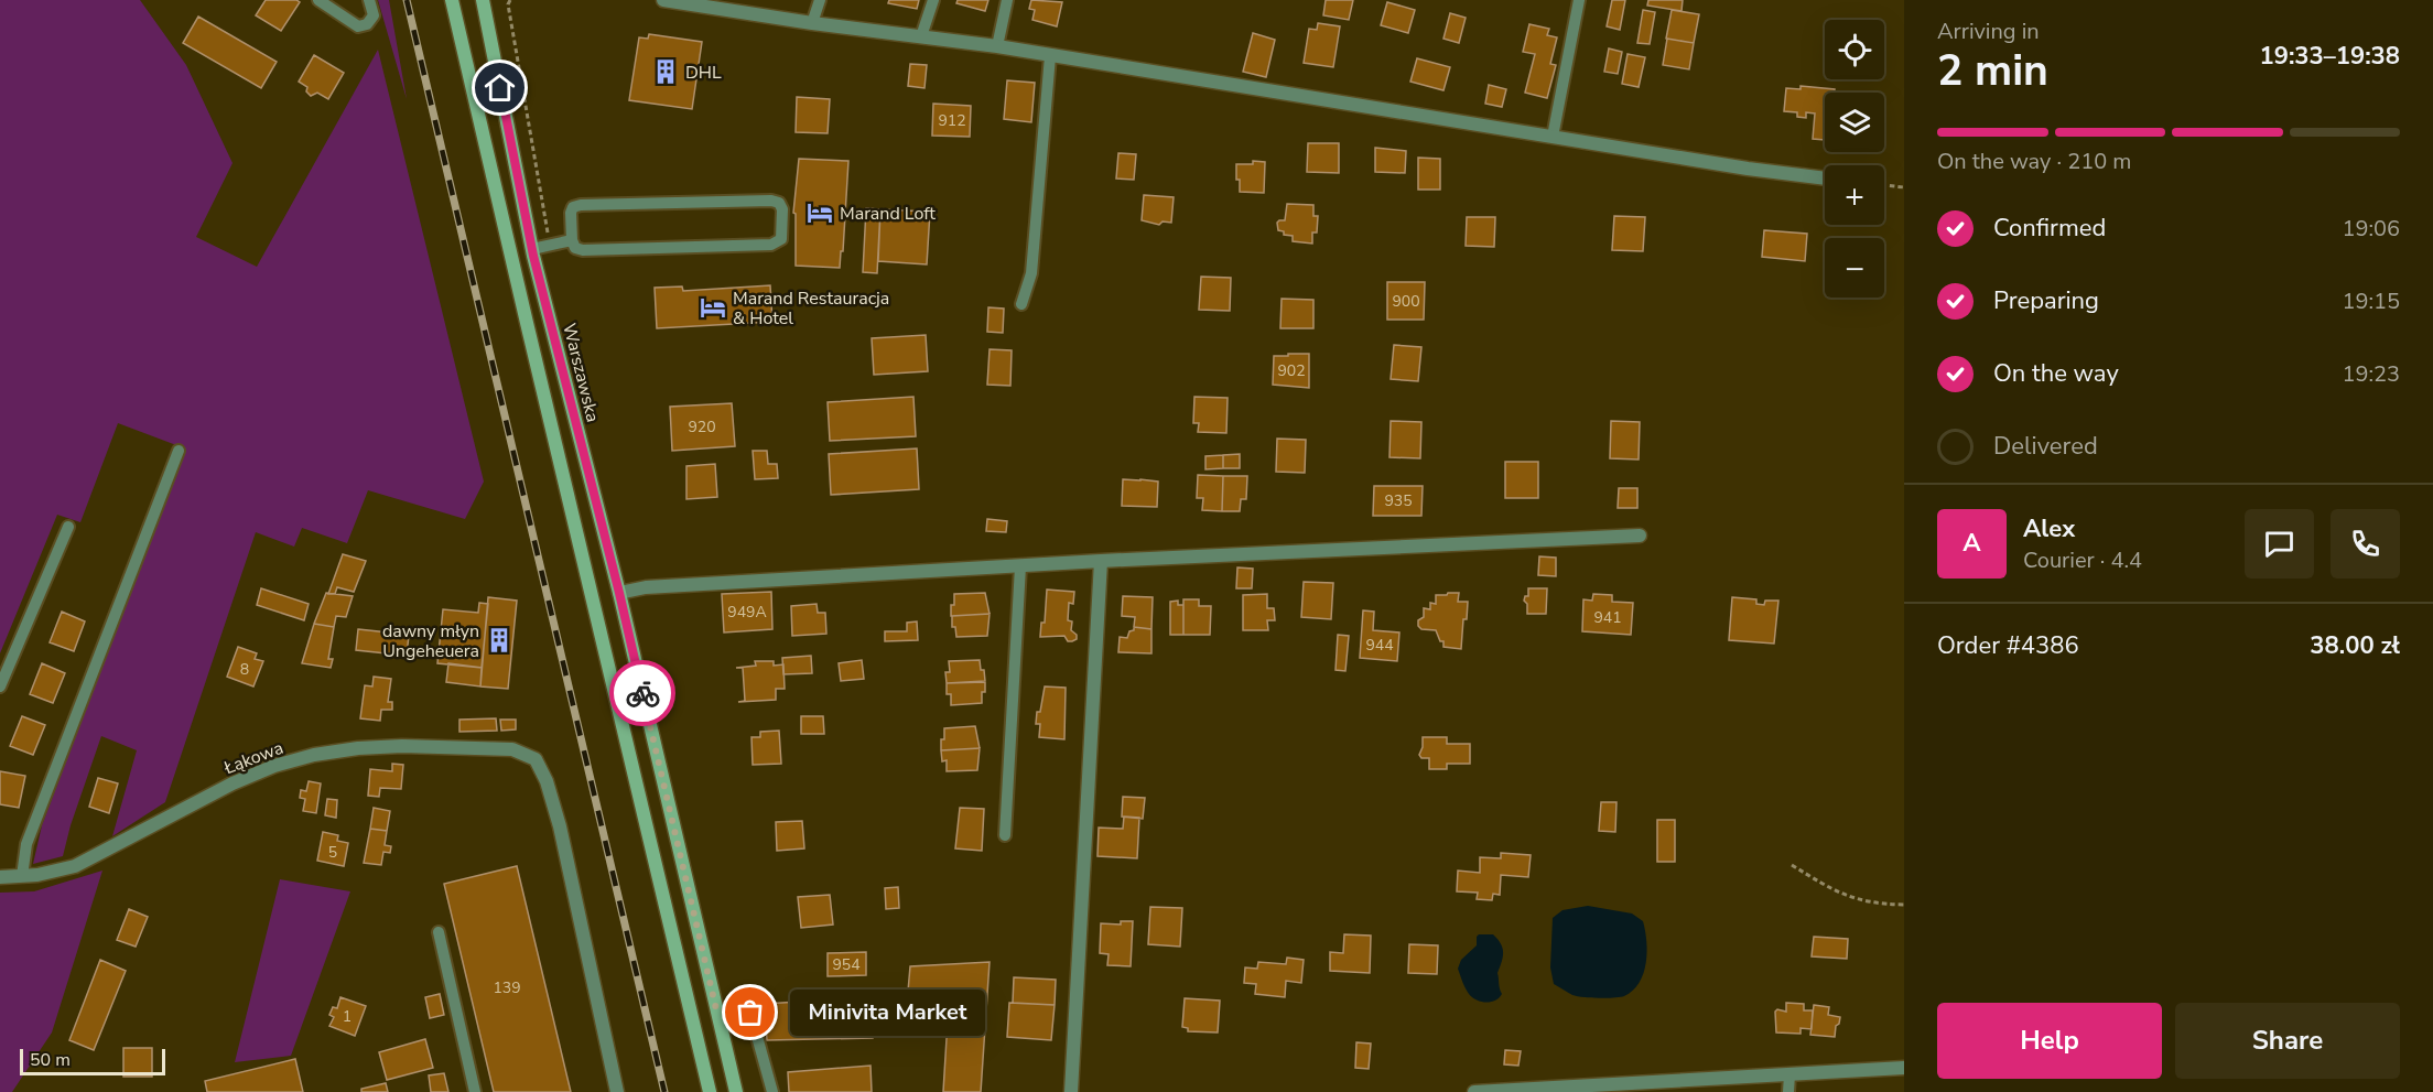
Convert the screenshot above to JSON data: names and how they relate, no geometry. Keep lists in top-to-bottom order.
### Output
{
  "streets": {
    "main road": ["Warszawska"],
    "street": ["Łąkowa"]
  },
  "places": {
    "building": ["DHL", "dawny młyn Ungeheuera"],
    "hotel": ["Marand Loft", "Marand Restauracja & Hotel"],
    "other": ["Minivita Market"]
  },
  "house_numbers": [
    "912",
    "900",
    "902",
    "920",
    "935",
    "949A",
    "941",
    "944",
    "8",
    "5",
    "954",
    "139",
    "1"
  ],
  "scale_bar": "50 m",
  "page": {
    "heading": ["2 min", "Arriving in", "19:33–19:38"],
    "panel": [
      "Alex",
      "Courier · 4.4",
      "Order #4386",
      "38.00 zł"
    ],
    "map_buttons": ["+", "−"],
    "bar": "On the way · 210 m",
    "list": [
      ["Confirmed", "19:06"],
      ["Preparing", "19:15"],
      ["On the way", "19:23"],
      "Delivered"
    ],
    "round": "A",
    "bubble": "Minivita Market",
    "buttons": ["Help", "Share"],
    "scale": "50 m"
  }
}
